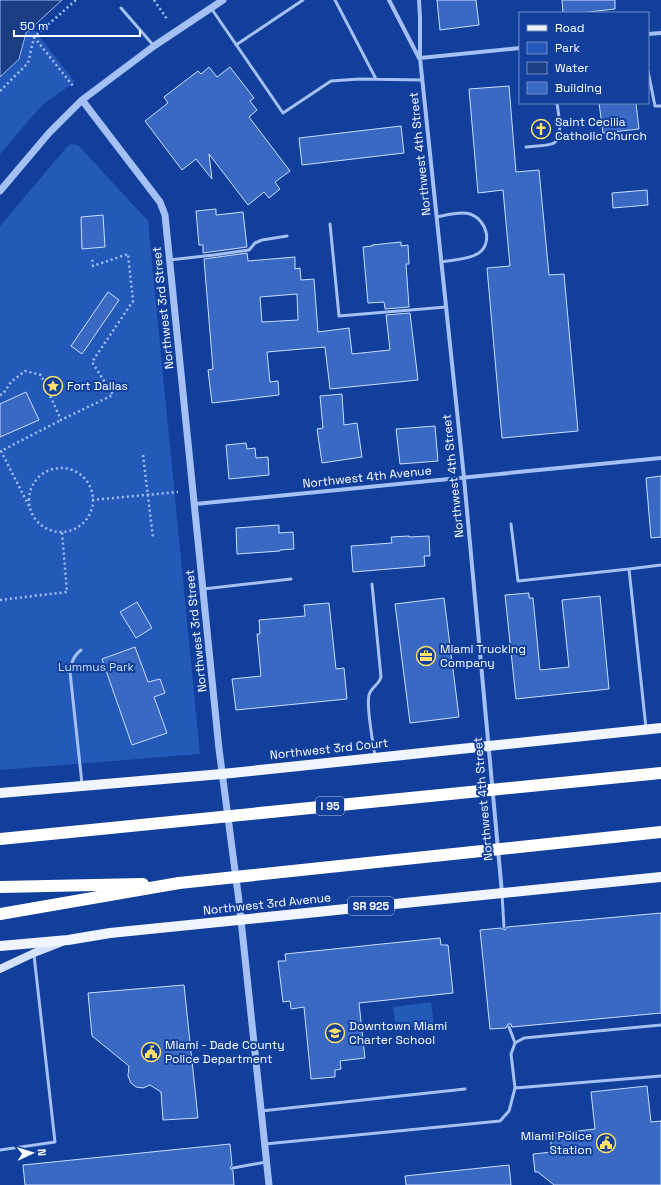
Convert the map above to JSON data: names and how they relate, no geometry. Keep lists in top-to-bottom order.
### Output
{
  "streets": {
    "highway": ["I 95"],
    "main road": ["Northwest 3rd Court", "Northwest 3rd Avenue", "SR 925"],
    "street": ["Northwest 4th Street", "Northwest 3rd Street", "Northwest 4th Avenue"]
  },
  "crossings": [
    ["Northwest 4th Street", "Northwest 4th Avenue"],
    ["Northwest 4th Street", "Northwest 3rd Court"],
    ["Northwest 4th Street", "Northwest 3rd Avenue"],
    ["Northwest 3rd Street", "Northwest 4th Avenue"],
    ["Northwest 3rd Street", "Northwest 3rd Court"],
    ["Northwest 3rd Street", "Northwest 3rd Avenue"]
  ],
  "parks": ["Lummus Park"],
  "places": {
    "church": ["Saint Cecilia Catholic Church"],
    "place": ["Fort Dallas"],
    "office": ["Miami Trucking Company"],
    "school or university": ["Downtown Miami Charter School"],
    "public building": ["Miami - Dade County Police Department", "Miami Police Station"]
  },
  "legend": [
    "Road",
    "Park",
    "Water",
    "Building"
  ],
  "scale_bar": "50 m",
  "north": "right"
}
